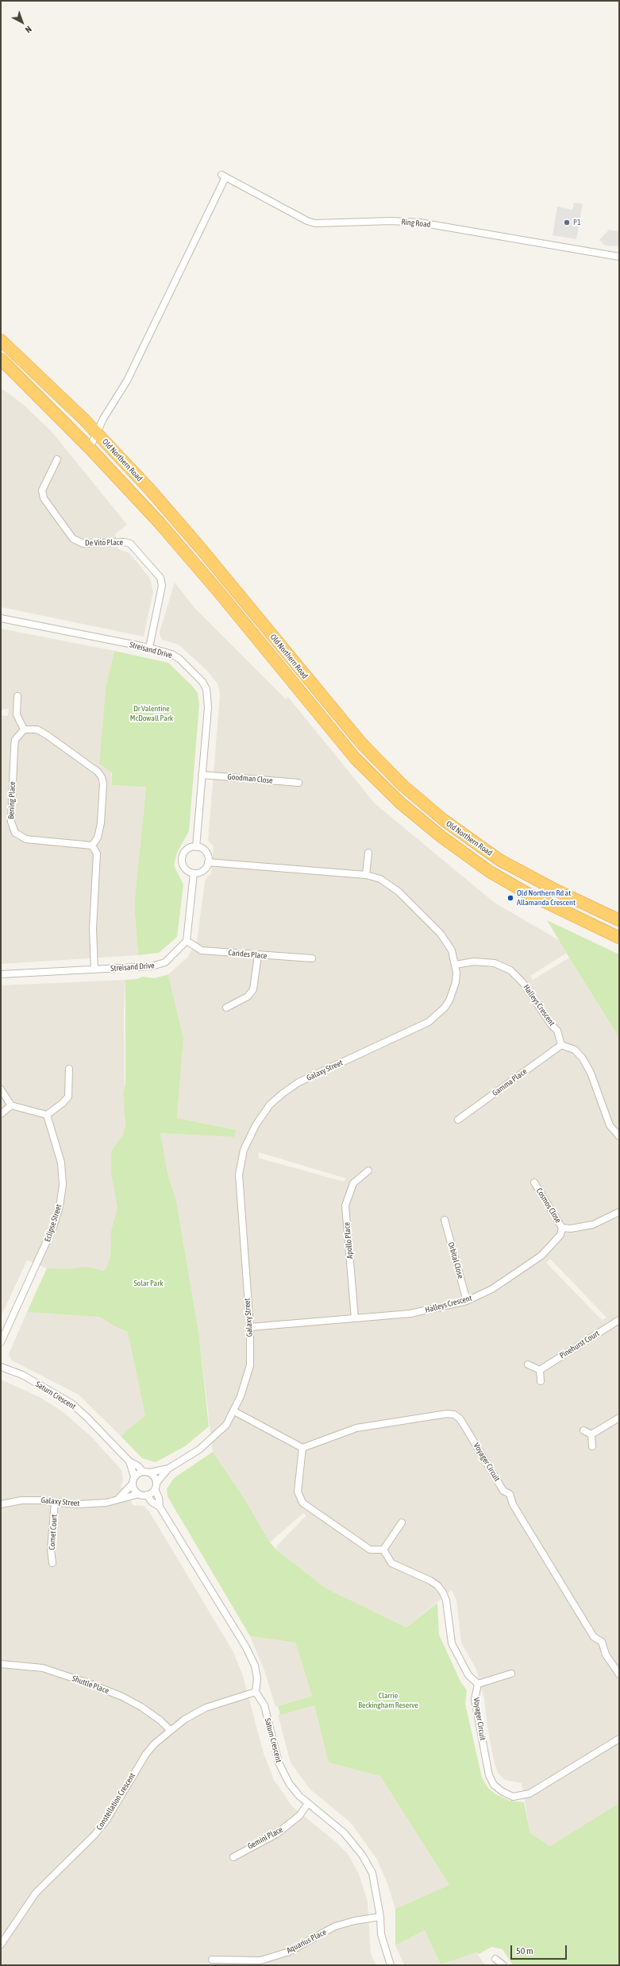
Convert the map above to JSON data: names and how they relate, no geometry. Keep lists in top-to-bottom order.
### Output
{
  "streets": {
    "highway": ["Old Northern Road"],
    "street": [
      "Ring Road",
      "De Vito Place",
      "Streisand Drive",
      "Goodman Close",
      "Bening Place",
      "Carides Place",
      "Halleys Crescent",
      "Galaxy Street",
      "Gamma Place",
      "Cosmos Close",
      "Eclipse Street",
      "Apollo Place",
      "Orbital Close",
      "Pinehurst Court",
      "Saturn Crescent",
      "Voyager Circuit",
      "Comet Court",
      "Shuttle Place",
      "Constellation Crescent",
      "Gemini Place",
      "Aquarius Place"
    ]
  },
  "crossings": [
    ["Ring Road", "Old Northern Road"],
    ["De Vito Place", "Streisand Drive"],
    ["Streisand Drive", "Goodman Close"],
    ["Streisand Drive", "Carides Place"],
    ["Streisand Drive", "Galaxy Street"],
    ["Halleys Crescent", "Galaxy Street"],
    ["Halleys Crescent", "Gamma Place"],
    ["Halleys Crescent", "Cosmos Close"],
    ["Halleys Crescent", "Apollo Place"],
    ["Halleys Crescent", "Orbital Close"],
    ["Galaxy Street", "Saturn Crescent"],
    ["Galaxy Street", "Comet Court"],
    ["Saturn Crescent", "Constellation Crescent"],
    ["Saturn Crescent", "Gemini Place"],
    ["Saturn Crescent", "Aquarius Place"],
    ["Shuttle Place", "Constellation Crescent"]
  ],
  "parks": ["Dr Valentine McDowall Park", "Solar Park", "Clarrie Beckingham Reserve"],
  "places": ["P1", "Old Northern Rd at Allamanda Crescent"],
  "scale_bar": "50 m",
  "north": "bottom right"
}
